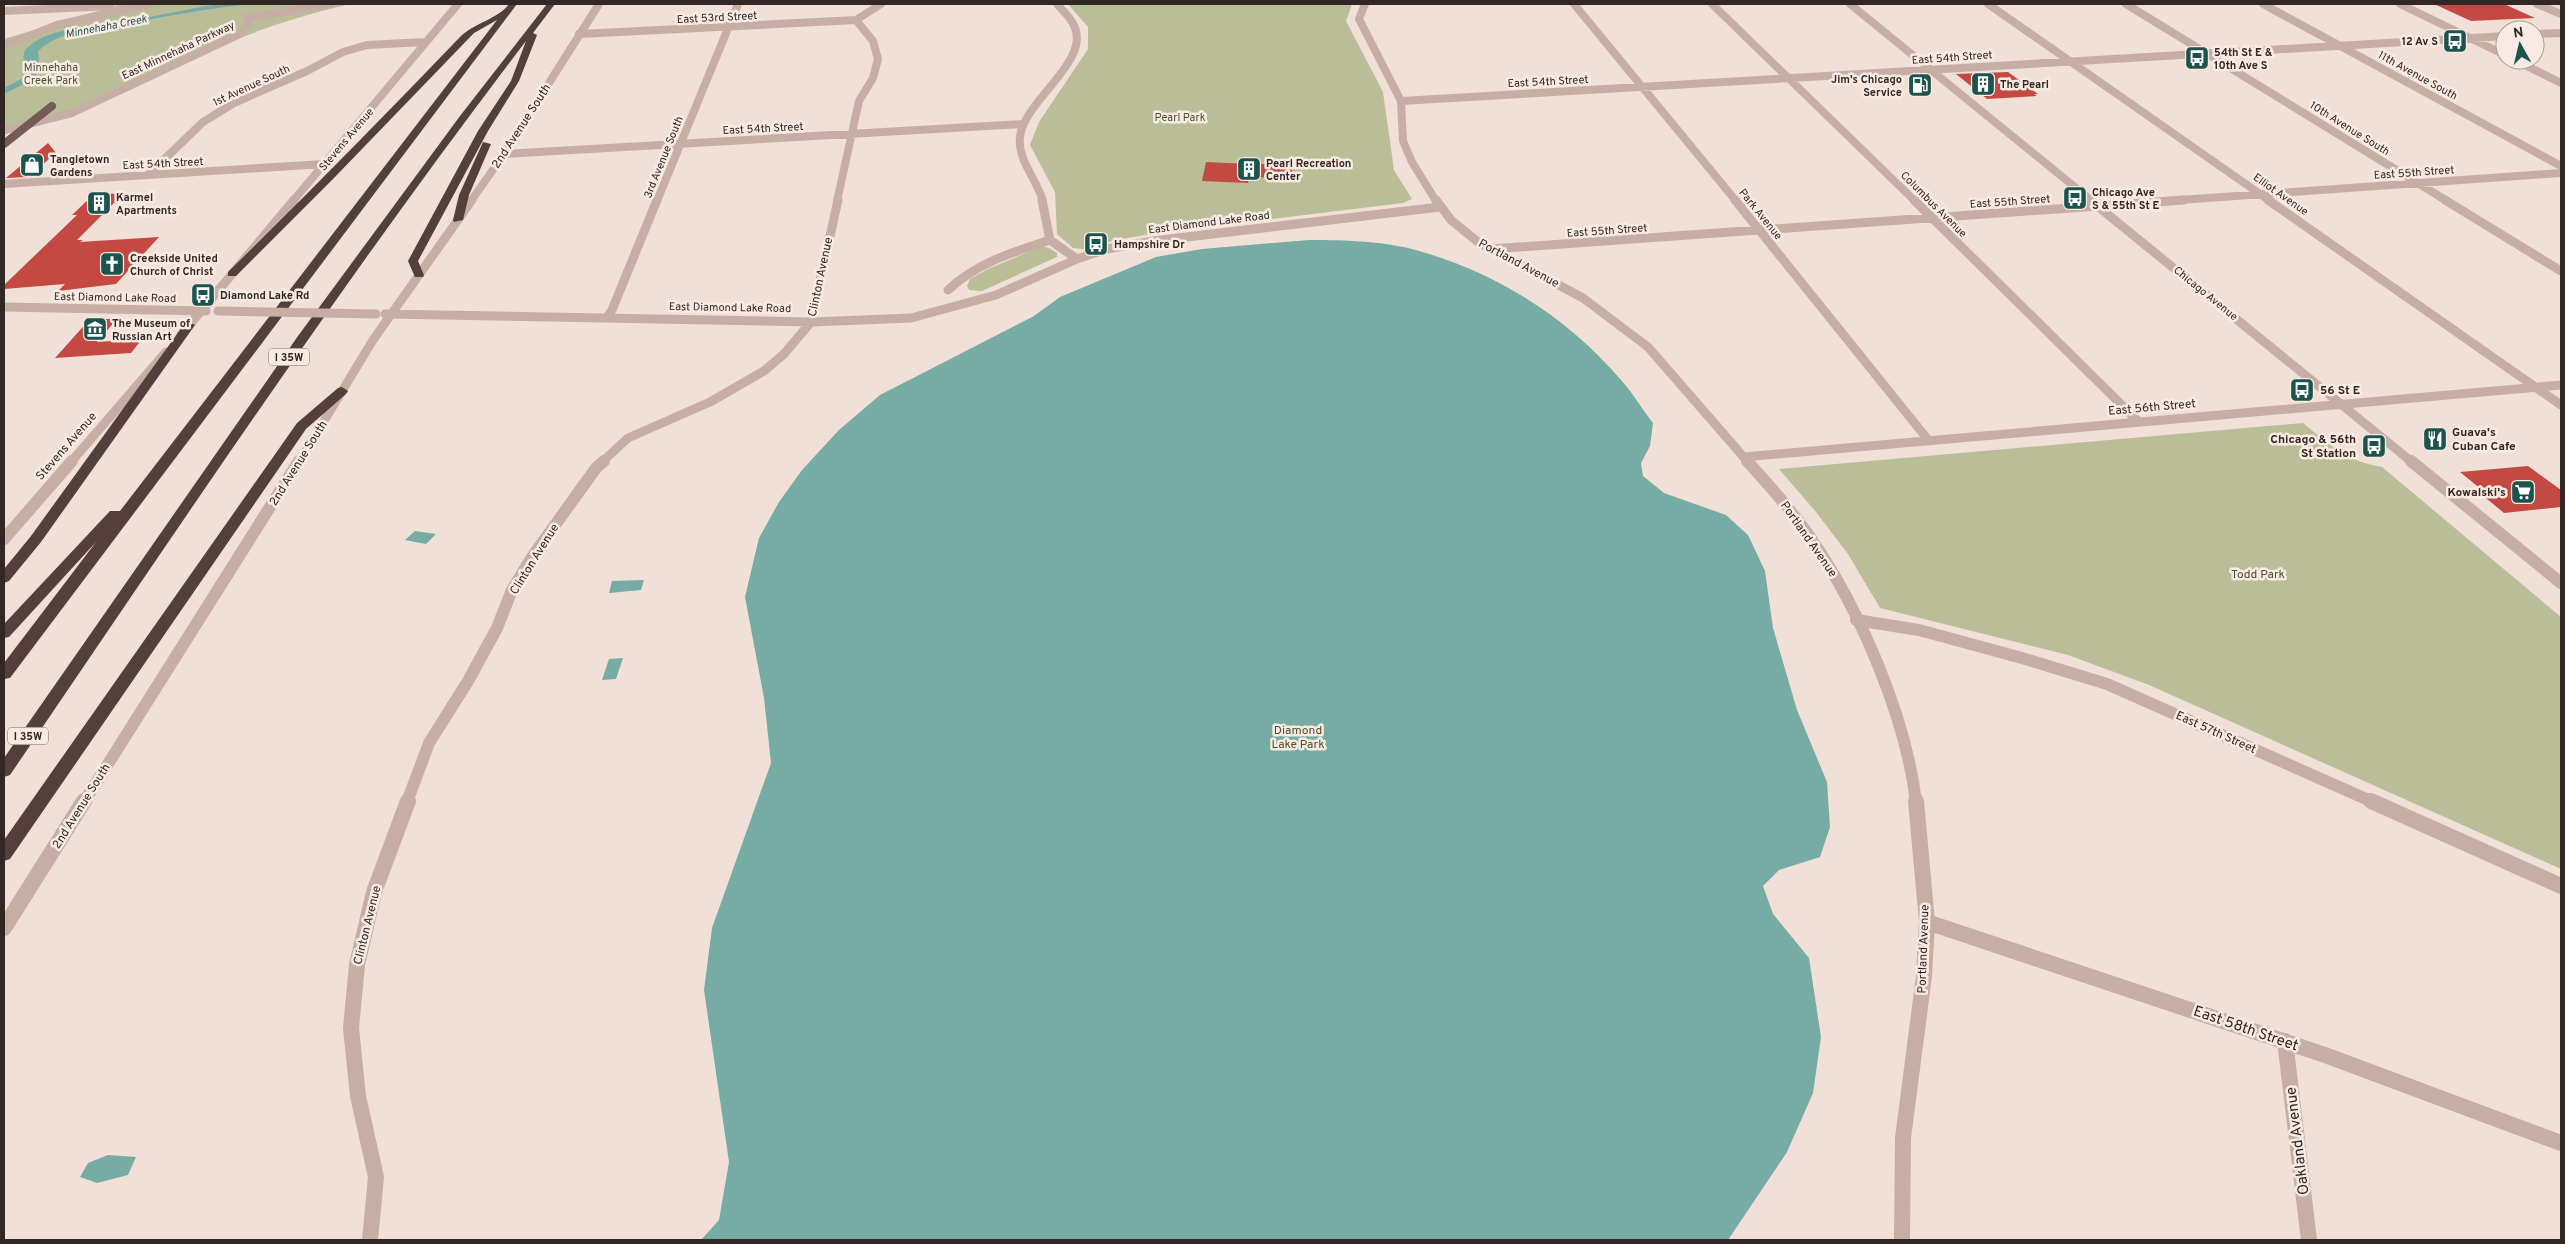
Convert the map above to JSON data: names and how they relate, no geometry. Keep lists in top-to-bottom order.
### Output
{
  "streets": {
    "highway": ["I 35W"],
    "street": [
      "East 53rd Street",
      "East Minnehaha Parkway",
      "East 54th Street",
      "11th Avenue South",
      "1st Avenue South",
      "2nd Avenue South",
      "10th Avenue South",
      "Stevens Avenue",
      "3rd Avenue South",
      "East 55th Street",
      "Elliot Avenue",
      "Columbus Avenue",
      "Park Avenue",
      "East Diamond Lake Road",
      "Portland Avenue",
      "Clinton Avenue",
      "Chicago Avenue",
      "East 56th Street",
      "East 57th Street",
      "East 58th Street",
      "Oakland Avenue"
    ]
  },
  "crossings": [
    ["East 53rd Street", "2nd Avenue South"],
    ["East 53rd Street", "3rd Avenue South"],
    ["East 53rd Street", "Clinton Avenue"],
    ["East 54th Street", "11th Avenue South"],
    ["East 54th Street", "1st Avenue South"],
    ["East 54th Street", "2nd Avenue South"],
    ["East 54th Street", "10th Avenue South"],
    ["East 54th Street", "Stevens Avenue"],
    ["East 54th Street", "3rd Avenue South"],
    ["East 54th Street", "Elliot Avenue"],
    ["East 54th Street", "Columbus Avenue"],
    ["East 54th Street", "Park Avenue"],
    ["East 54th Street", "Portland Avenue"],
    ["East 54th Street", "Clinton Avenue"],
    ["East 54th Street", "Chicago Avenue"],
    ["1st Avenue South", "Stevens Avenue"],
    ["2nd Avenue South", "East Diamond Lake Road"],
    ["10th Avenue South", "East 55th Street"],
    ["Stevens Avenue", "East Diamond Lake Road"],
    ["3rd Avenue South", "East Diamond Lake Road"],
    ["East 55th Street", "Elliot Avenue"],
    ["East 55th Street", "Columbus Avenue"],
    ["East 55th Street", "Park Avenue"],
    ["East 55th Street", "Portland Avenue"],
    ["East 55th Street", "Chicago Avenue"],
    ["Elliot Avenue", "East 56th Street"],
    ["Columbus Avenue", "East 56th Street"],
    ["Park Avenue", "East 56th Street"],
    ["East Diamond Lake Road", "Portland Avenue"],
    ["East Diamond Lake Road", "Clinton Avenue"],
    ["Portland Avenue", "East 56th Street"],
    ["Portland Avenue", "East 57th Street"],
    ["Portland Avenue", "East 58th Street"],
    ["Chicago Avenue", "East 56th Street"],
    ["East 58th Street", "Oakland Avenue"]
  ],
  "water": ["Minnehaha Creek"],
  "parks": [
    "Minnehaha Creek Park",
    "Pearl Park",
    "Todd Park",
    "Diamond Lake Park"
  ],
  "places": {
    "bus stop": [
      "12 Av S",
      "54th St E & 10th Ave S",
      "Chicago Ave S & 55th St E",
      "Hampshire Dr",
      "Diamond Lake Rd",
      "56 St E",
      "Chicago & 56th St Station"
    ],
    "building": ["The Pearl", "Pearl Recreation Center", "Karmel Apartments"],
    "fuel station": ["Jim's Chicago Service"],
    "shop": ["Tangletown Gardens"],
    "church": ["Creekside United Church of Christ"],
    "museum": ["The Museum of Russian Art"],
    "restaurant": ["Guava's Cuban Cafe"],
    "supermarket": ["Kowalski's"]
  },
  "north": "top"
}
